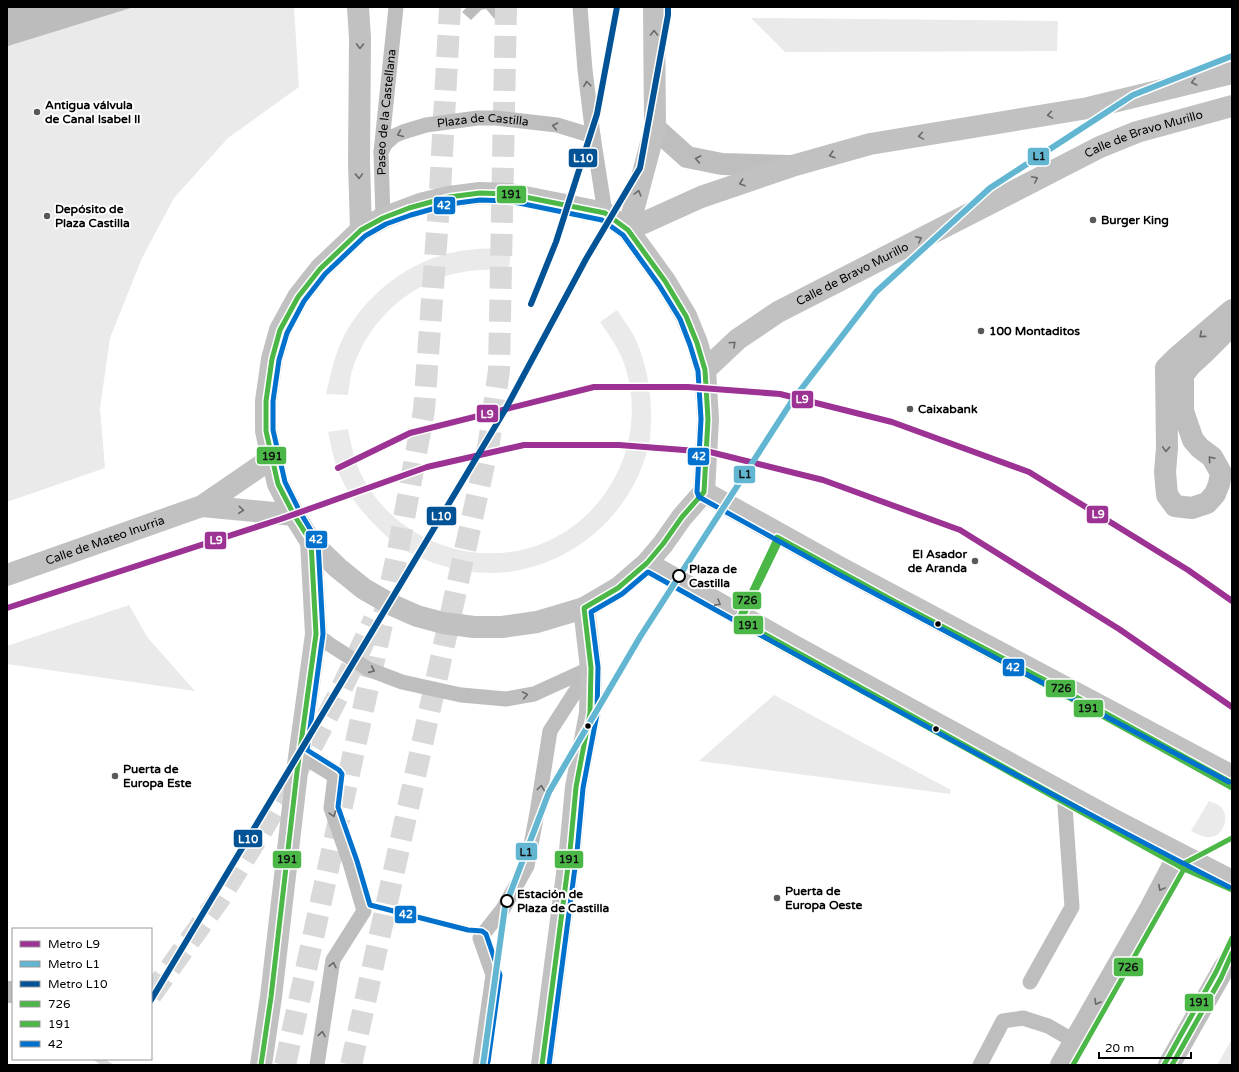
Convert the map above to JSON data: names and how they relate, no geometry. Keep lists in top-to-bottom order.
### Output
{
  "streets": {
    "main road": ["Calle de Bravo Murillo", "Calle de Mateo Inurria"],
    "lane": ["Paseo de la Castellana", "Plaza de Castilla"]
  },
  "crossings": [
    ["Paseo de la Castellana", "Plaza de Castilla"]
  ],
  "one_way": ["Plaza de Castilla"],
  "places": [
    "Antigua válvula de Canal Isabel Il",
    "Depósito de Plaza Castilla",
    "Burger King",
    "100 Montaditos",
    "Caixabank",
    "El Asador de Aranda",
    "Plaza de Castilla",
    "Puerta de Europa Este",
    "Puerta de Europa Oeste",
    "Estación de Plaza de Castilla"
  ],
  "lines": [
    "metro line L10",
    "metro line L1",
    "transit line 191",
    "transit line 42",
    "metro line L9",
    "transit line 726"
  ],
  "legend": [
    "Metro L9",
    "Metro L1",
    "Metro L10",
    "726",
    "191",
    "42"
  ],
  "scale_bar": "20 m"
}
